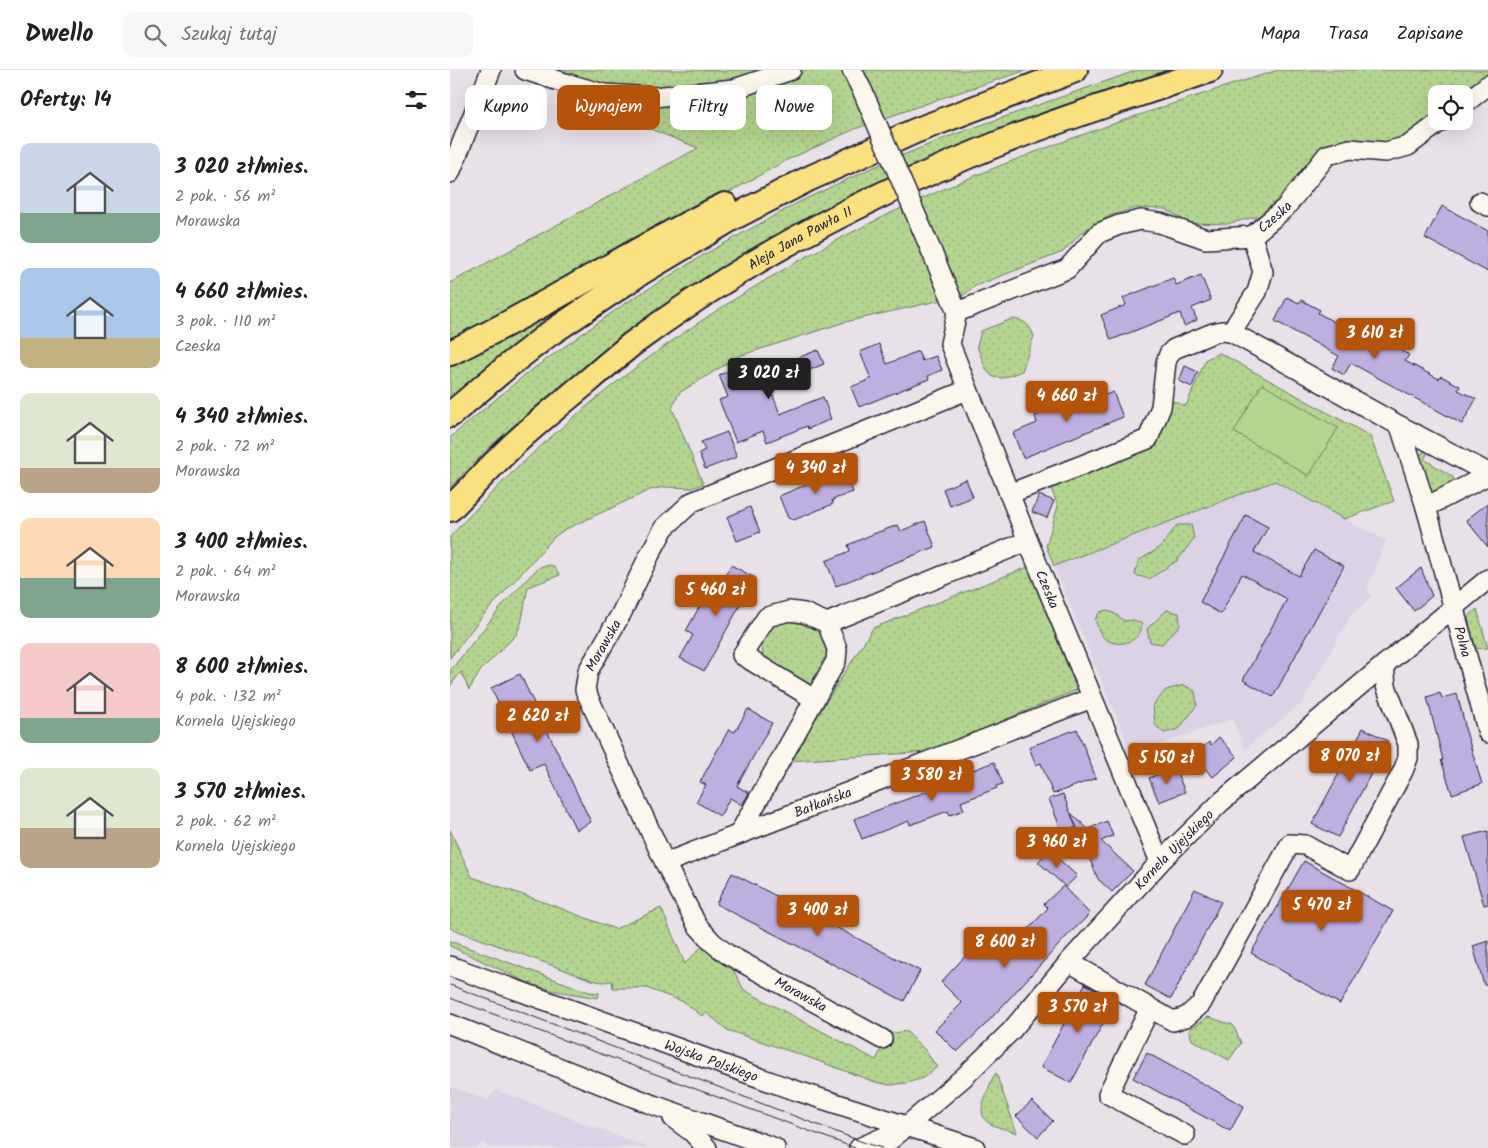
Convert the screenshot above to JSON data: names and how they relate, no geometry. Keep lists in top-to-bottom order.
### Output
{
  "streets": {
    "main road": ["Aleja Jana Pawła II"],
    "street": [
      "Czeska",
      "Polna",
      "Morawska",
      "Bałkańska",
      "Kornela Ujejskiego",
      "Wojska Polskiego"
    ]
  },
  "crossings": [
    ["Czeska", "Morawska"],
    ["Czeska", "Bałkańska"],
    ["Czeska", "Kornela Ujejskiego"],
    ["Polna", "Kornela Ujejskiego"],
    ["Morawska", "Bałkańska"],
    ["Kornela Ujejskiego", "Wojska Polskiego"]
  ],
  "page": {
    "header": "Dwello",
    "search": "Szukaj tutaj",
    "nav": ["Mapa", "Trasa", "Zapisane"],
    "heading": "Oferty: 14",
    "chip": [
      "Kupno",
      "Wynajem",
      "Filtry",
      "Nowe"
    ],
    "list": [
      {
        "name": "3 020 zł/mies.",
        "note": "2 pok. · 56 m² · Morawska"
      },
      {
        "name": "4 660 zł/mies.",
        "note": "3 pok. · 110 m² · Czeska"
      },
      {
        "name": "4 340 zł/mies.",
        "note": "2 pok. · 72 m² · Morawska"
      },
      {
        "name": "3 400 zł/mies.",
        "note": "2 pok. · 64 m² · Morawska"
      },
      {
        "name": "8 600 zł/mies.",
        "note": "4 pok. · 132 m² · Kornela Ujejskiego"
      },
      {
        "name": "3 570 zł/mies.",
        "note": "2 pok. · 62 m² · Kornela Ujejskiego"
      }
    ],
    "price": [
      "3 610 zł",
      "3 020 zł",
      "4 660 zł",
      "4 340 zł",
      "5 460 zł",
      "2 620 zł",
      "8 070 zł",
      "5 150 zł",
      "3 580 zł",
      "3 960 zł",
      "5 470 zł",
      "3 400 zł",
      "8 600 zł",
      "3 570 zł"
    ]
  }
}
